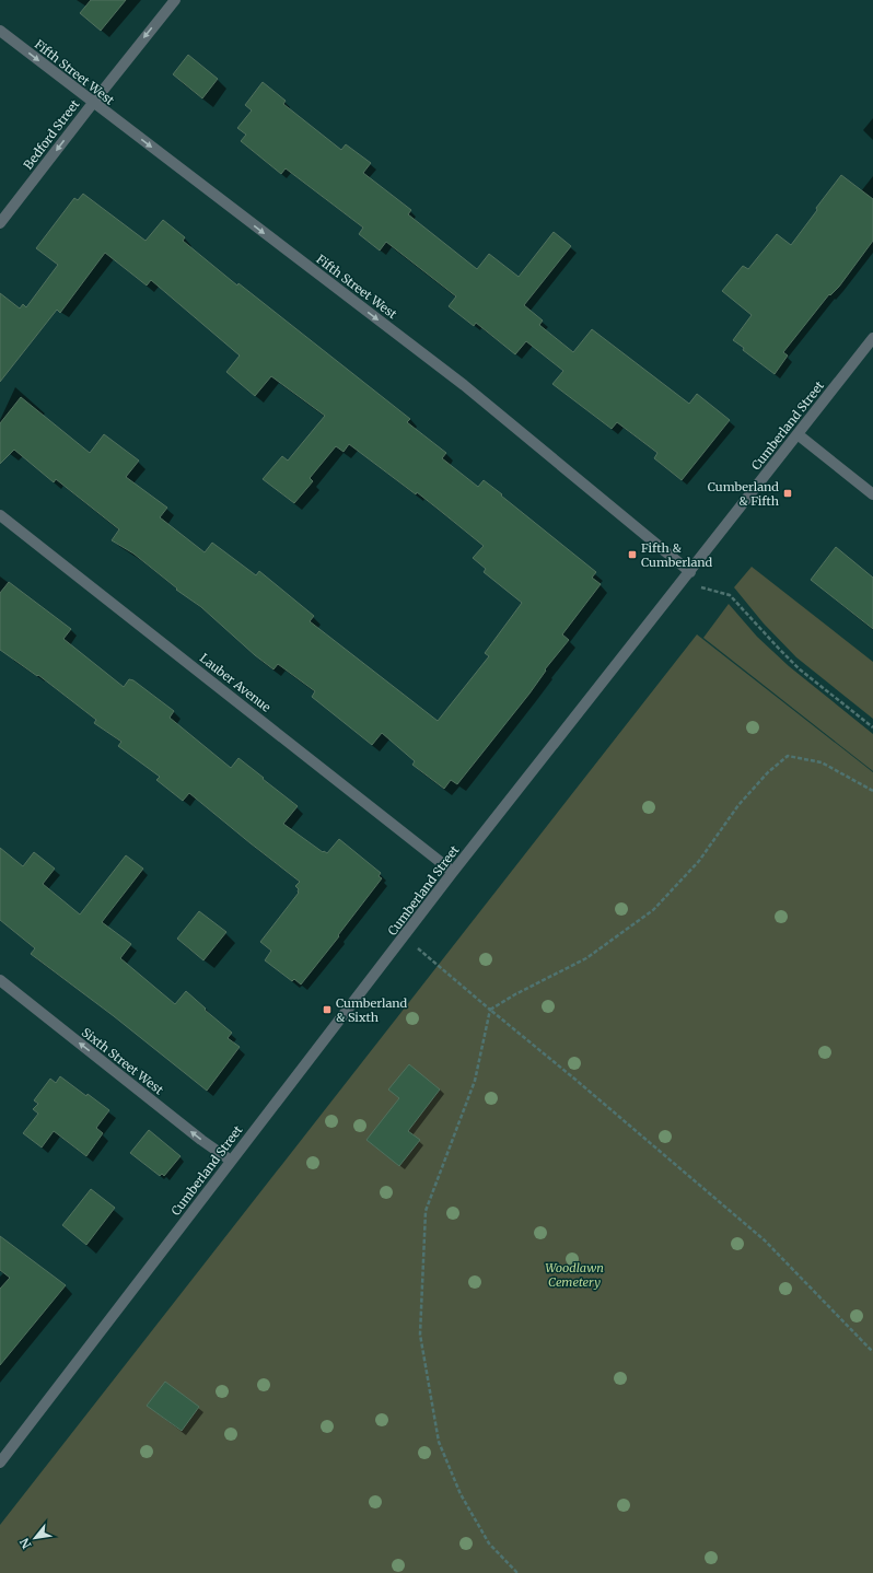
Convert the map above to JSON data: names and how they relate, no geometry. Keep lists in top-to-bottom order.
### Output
{
  "streets": {
    "street": [
      "Fifth Street West",
      "Bedford Street",
      "Cumberland Street",
      "Lauber Avenue",
      "Sixth Street West"
    ]
  },
  "crossings": [
    ["Fifth Street West", "Bedford Street"],
    ["Fifth Street West", "Cumberland Street"],
    ["Cumberland Street", "Lauber Avenue"],
    ["Cumberland Street", "Sixth Street West"]
  ],
  "one_way": ["Fifth Street West", "Bedford Street", "Sixth Street West"],
  "parks": ["Woodlawn Cemetery"],
  "places": {
    "transit": ["Cumberland & Fifth", "Fifth & Cumberland", "Cumberland & Sixth"]
  },
  "north": "bottom left"
}
